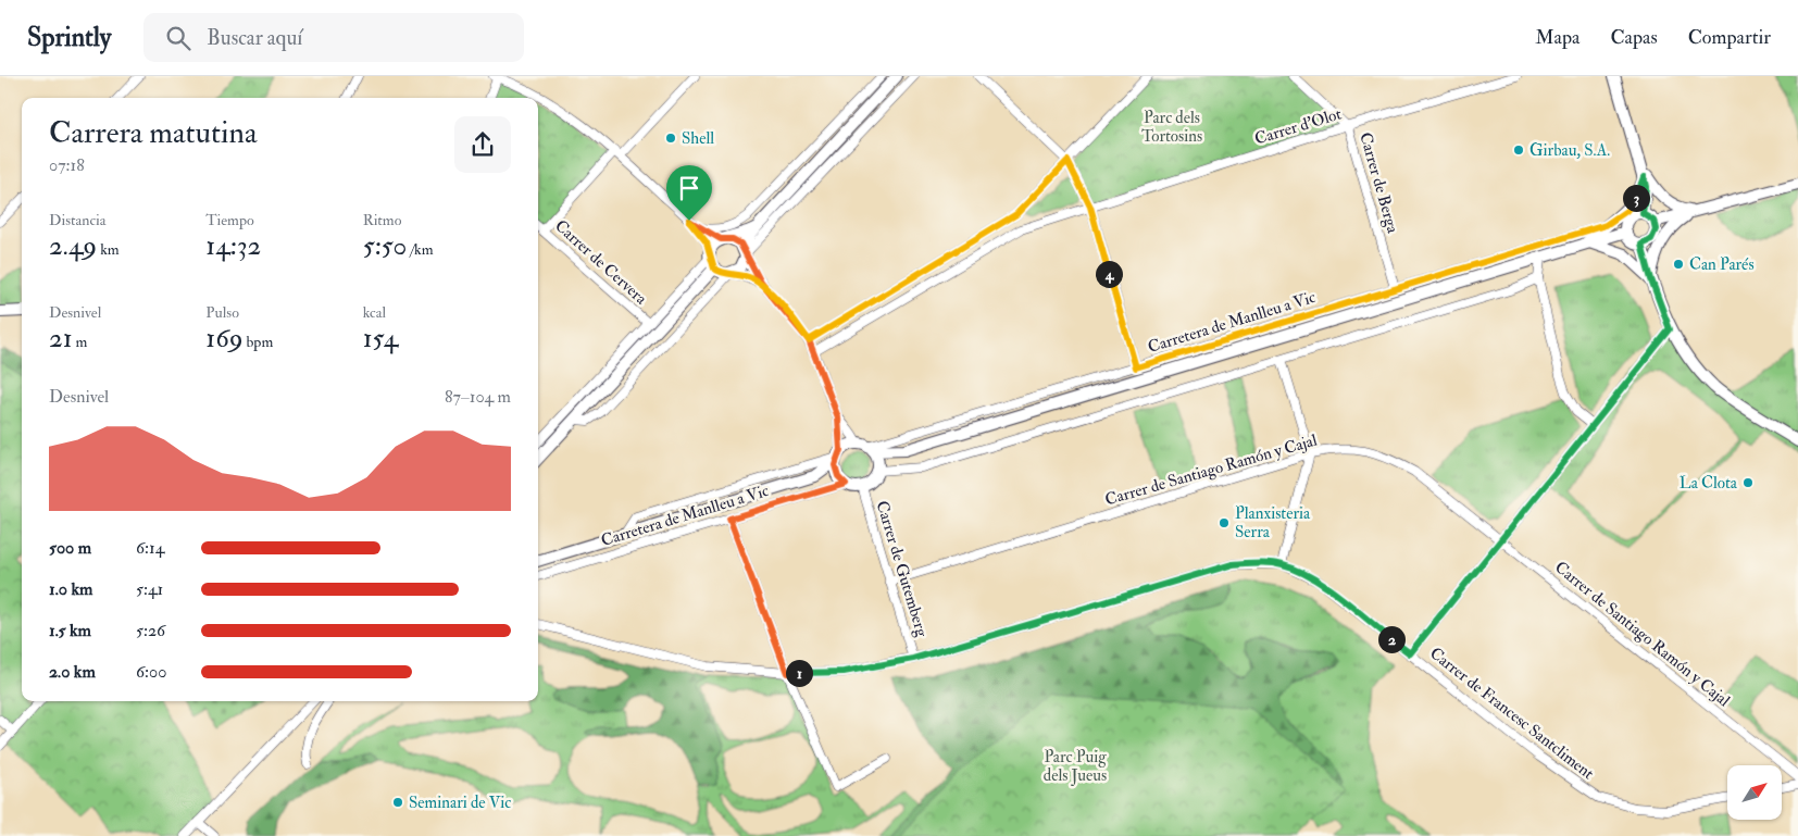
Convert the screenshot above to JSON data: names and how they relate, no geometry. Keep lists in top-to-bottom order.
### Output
{
  "streets": {
    "street": [
      "Carrer d'Olot",
      "Carrer de Berga",
      "Carrer de Cervera",
      "Carretera de Manlleu a Vic",
      "Carrer de Santiago Ramón y Cajal",
      "Carrer de Gutemberg",
      "Carrer de Francesc Santcliment"
    ]
  },
  "crossings": [
    ["Carrer d'Olot", "Carrer de Berga"],
    ["Carrer de Berga", "Carretera de Manlleu a Vic"],
    ["Carretera de Manlleu a Vic", "Carrer de Gutemberg"],
    ["Carrer de Santiago Ramón y Cajal", "Carrer de Gutemberg"],
    ["Carrer de Gutemberg", "Carrer de Francesc Santcliment"]
  ],
  "parks": ["Parc dels Tortosins", "Parc Puig dels Jueus"],
  "places": [
    "Shell",
    "Girbau, S.A.",
    "Can Parés",
    "La Clota",
    "Planxisteria Serra",
    "Seminari de Vic"
  ],
  "north": "top right",
  "page": {
    "header": "Sprintly",
    "search": "Buscar aquí",
    "nav": ["Mapa", "Capas", "Compartir"],
    "heading": ["Carrera matutina", "07:18"],
    "pins": [
      "3",
      "4",
      "2",
      "1"
    ],
    "stats": [
      ["Distancia", "2.49 km"],
      ["Tiempo", "14:32"],
      ["Ritmo", "5:50 /km"],
      ["Desnivel", "21 m"],
      ["Pulso", "169 bpm"],
      ["kcal", "154"]
    ],
    "chart": ["Desnivel", "87–104 m"],
    "list": [
      {
        "name": "500 m",
        "note": "6:14"
      },
      {
        "name": "1.0 km",
        "note": "5:41"
      },
      {
        "name": "1.5 km",
        "note": "5:26"
      },
      {
        "name": "2.0 km",
        "note": "6:00"
      }
    ]
  }
}
